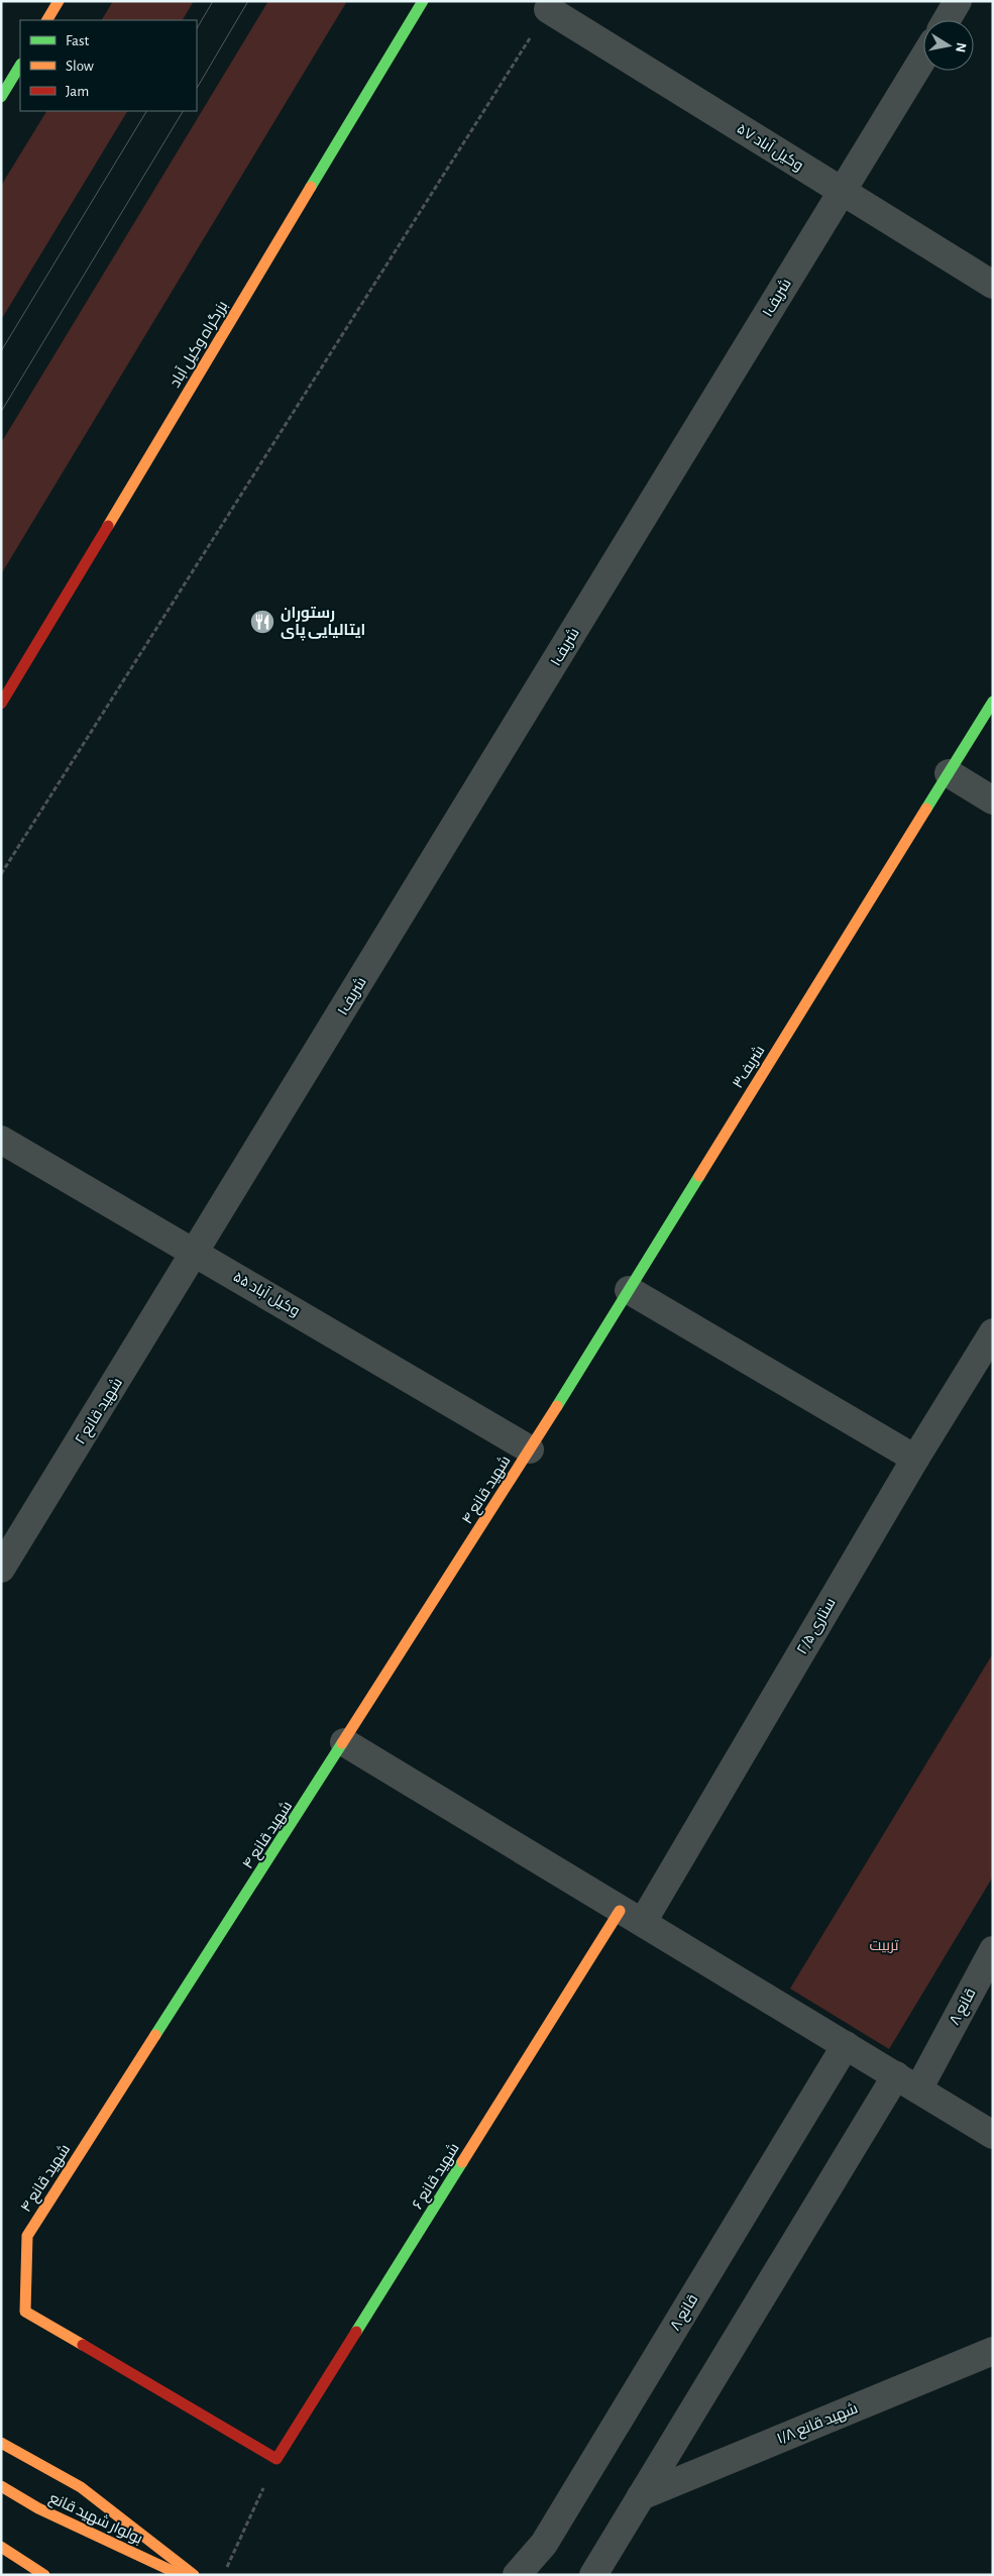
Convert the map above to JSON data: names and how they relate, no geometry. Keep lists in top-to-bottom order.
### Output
{
  "streets": {
    "main road": [
      "بزرگراه وکیل آباد",
      "شریف٣",
      "شهید قانع ۴",
      "شهید قانع ۶",
      "بولوار شهید قانع"
    ],
    "street": [
      "۵۷ وکیل آباد",
      "شریف١",
      "۵۵ وکیل آباد",
      "شهید قانع ۲",
      "ستاری ۲/۵",
      "قانع ۸",
      "شهید قانع ۱/۸"
    ]
  },
  "crossings": [
    ["۵۷ وکیل آباد", "شریف١"],
    ["شریف١", "۵۵ وکیل آباد"],
    ["شریف١", "شهید قانع ۲"],
    ["شریف٣", "۵۵ وکیل آباد"],
    ["شریف٣", "شهید قانع ۴"],
    ["۵۵ وکیل آباد", "شهید قانع ۲"],
    ["۵۵ وکیل آباد", "شهید قانع ۴"],
    ["شهید قانع ۴", "شهید قانع ۶"],
    ["ستاری ۲/۵", "شهید قانع ۶"],
    ["قانع ۸", "شهید قانع ۱/۸"]
  ],
  "parks": ["تربیت"],
  "places": {
    "restaurant": ["رستوران ایتالیایی پای"]
  },
  "legend": ["Fast", "Slow", "Jam"],
  "north": "right"
}
